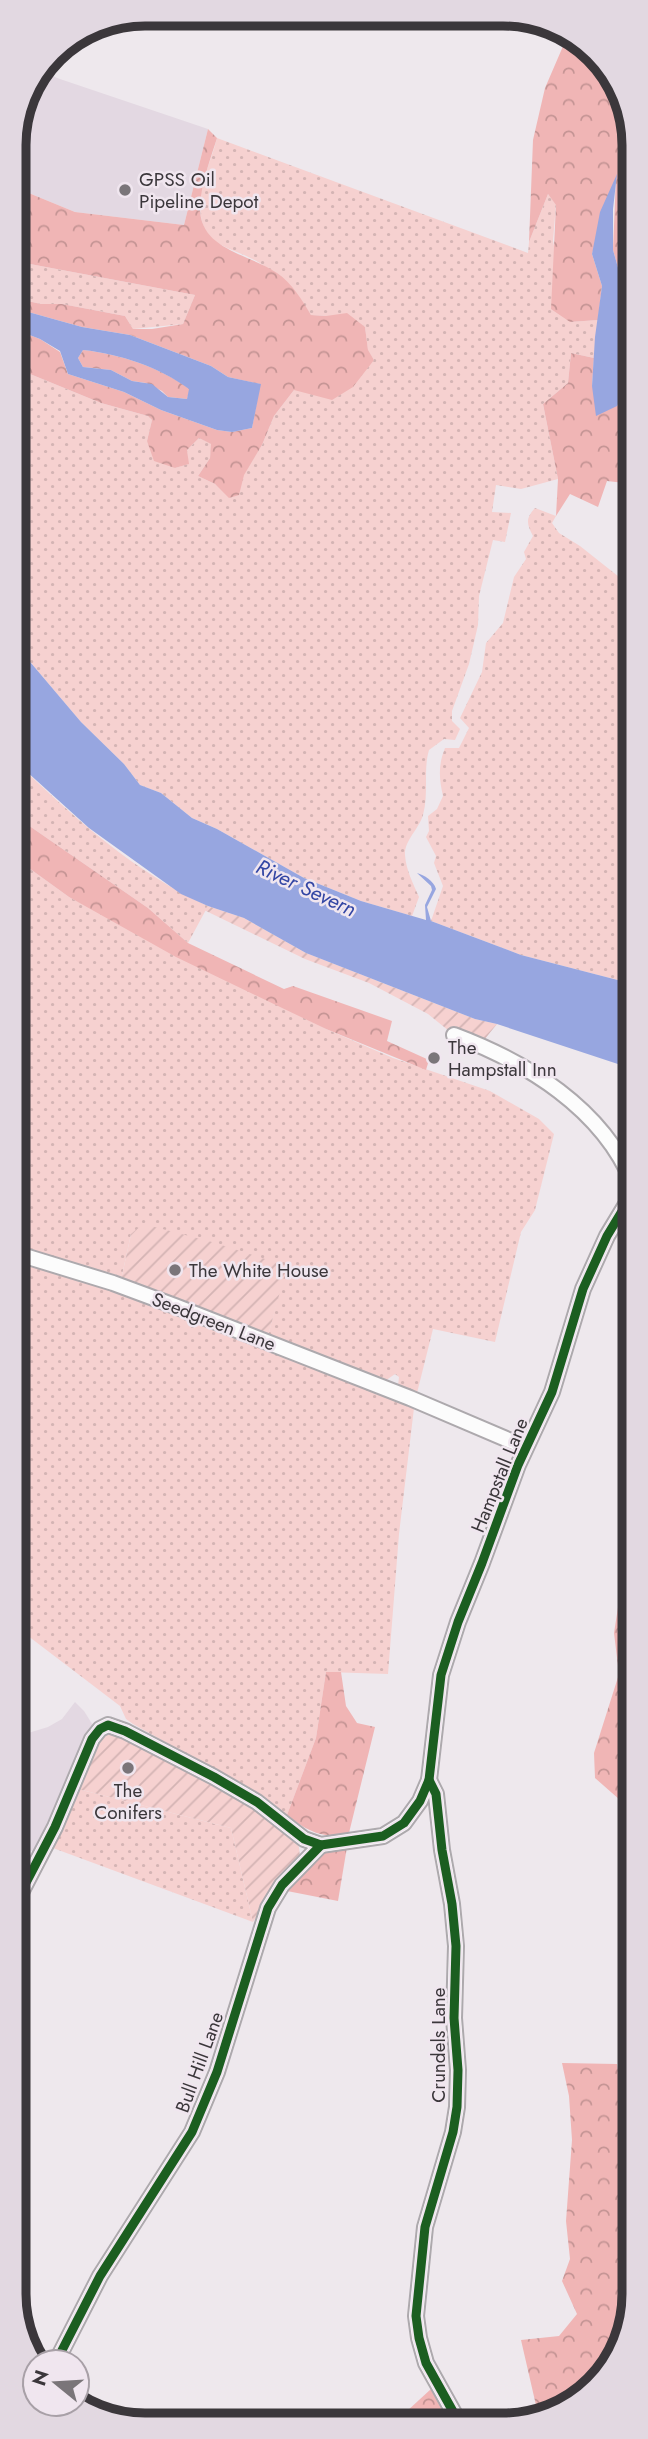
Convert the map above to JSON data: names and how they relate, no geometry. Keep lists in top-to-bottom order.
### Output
{
  "streets": {
    "street": [
      "Seedgreen Lane",
      "Hampstall Lane",
      "Crundels Lane",
      "Bull Hill Lane"
    ]
  },
  "crossings": [
    ["Seedgreen Lane", "Hampstall Lane"],
    ["Hampstall Lane", "Crundels Lane"]
  ],
  "water": ["River Severn"],
  "places": [
    "GPSS Oil Pipeline Depot",
    "The Hampstall Inn",
    "The White House",
    "The Conifers"
  ],
  "north": "left"
}
